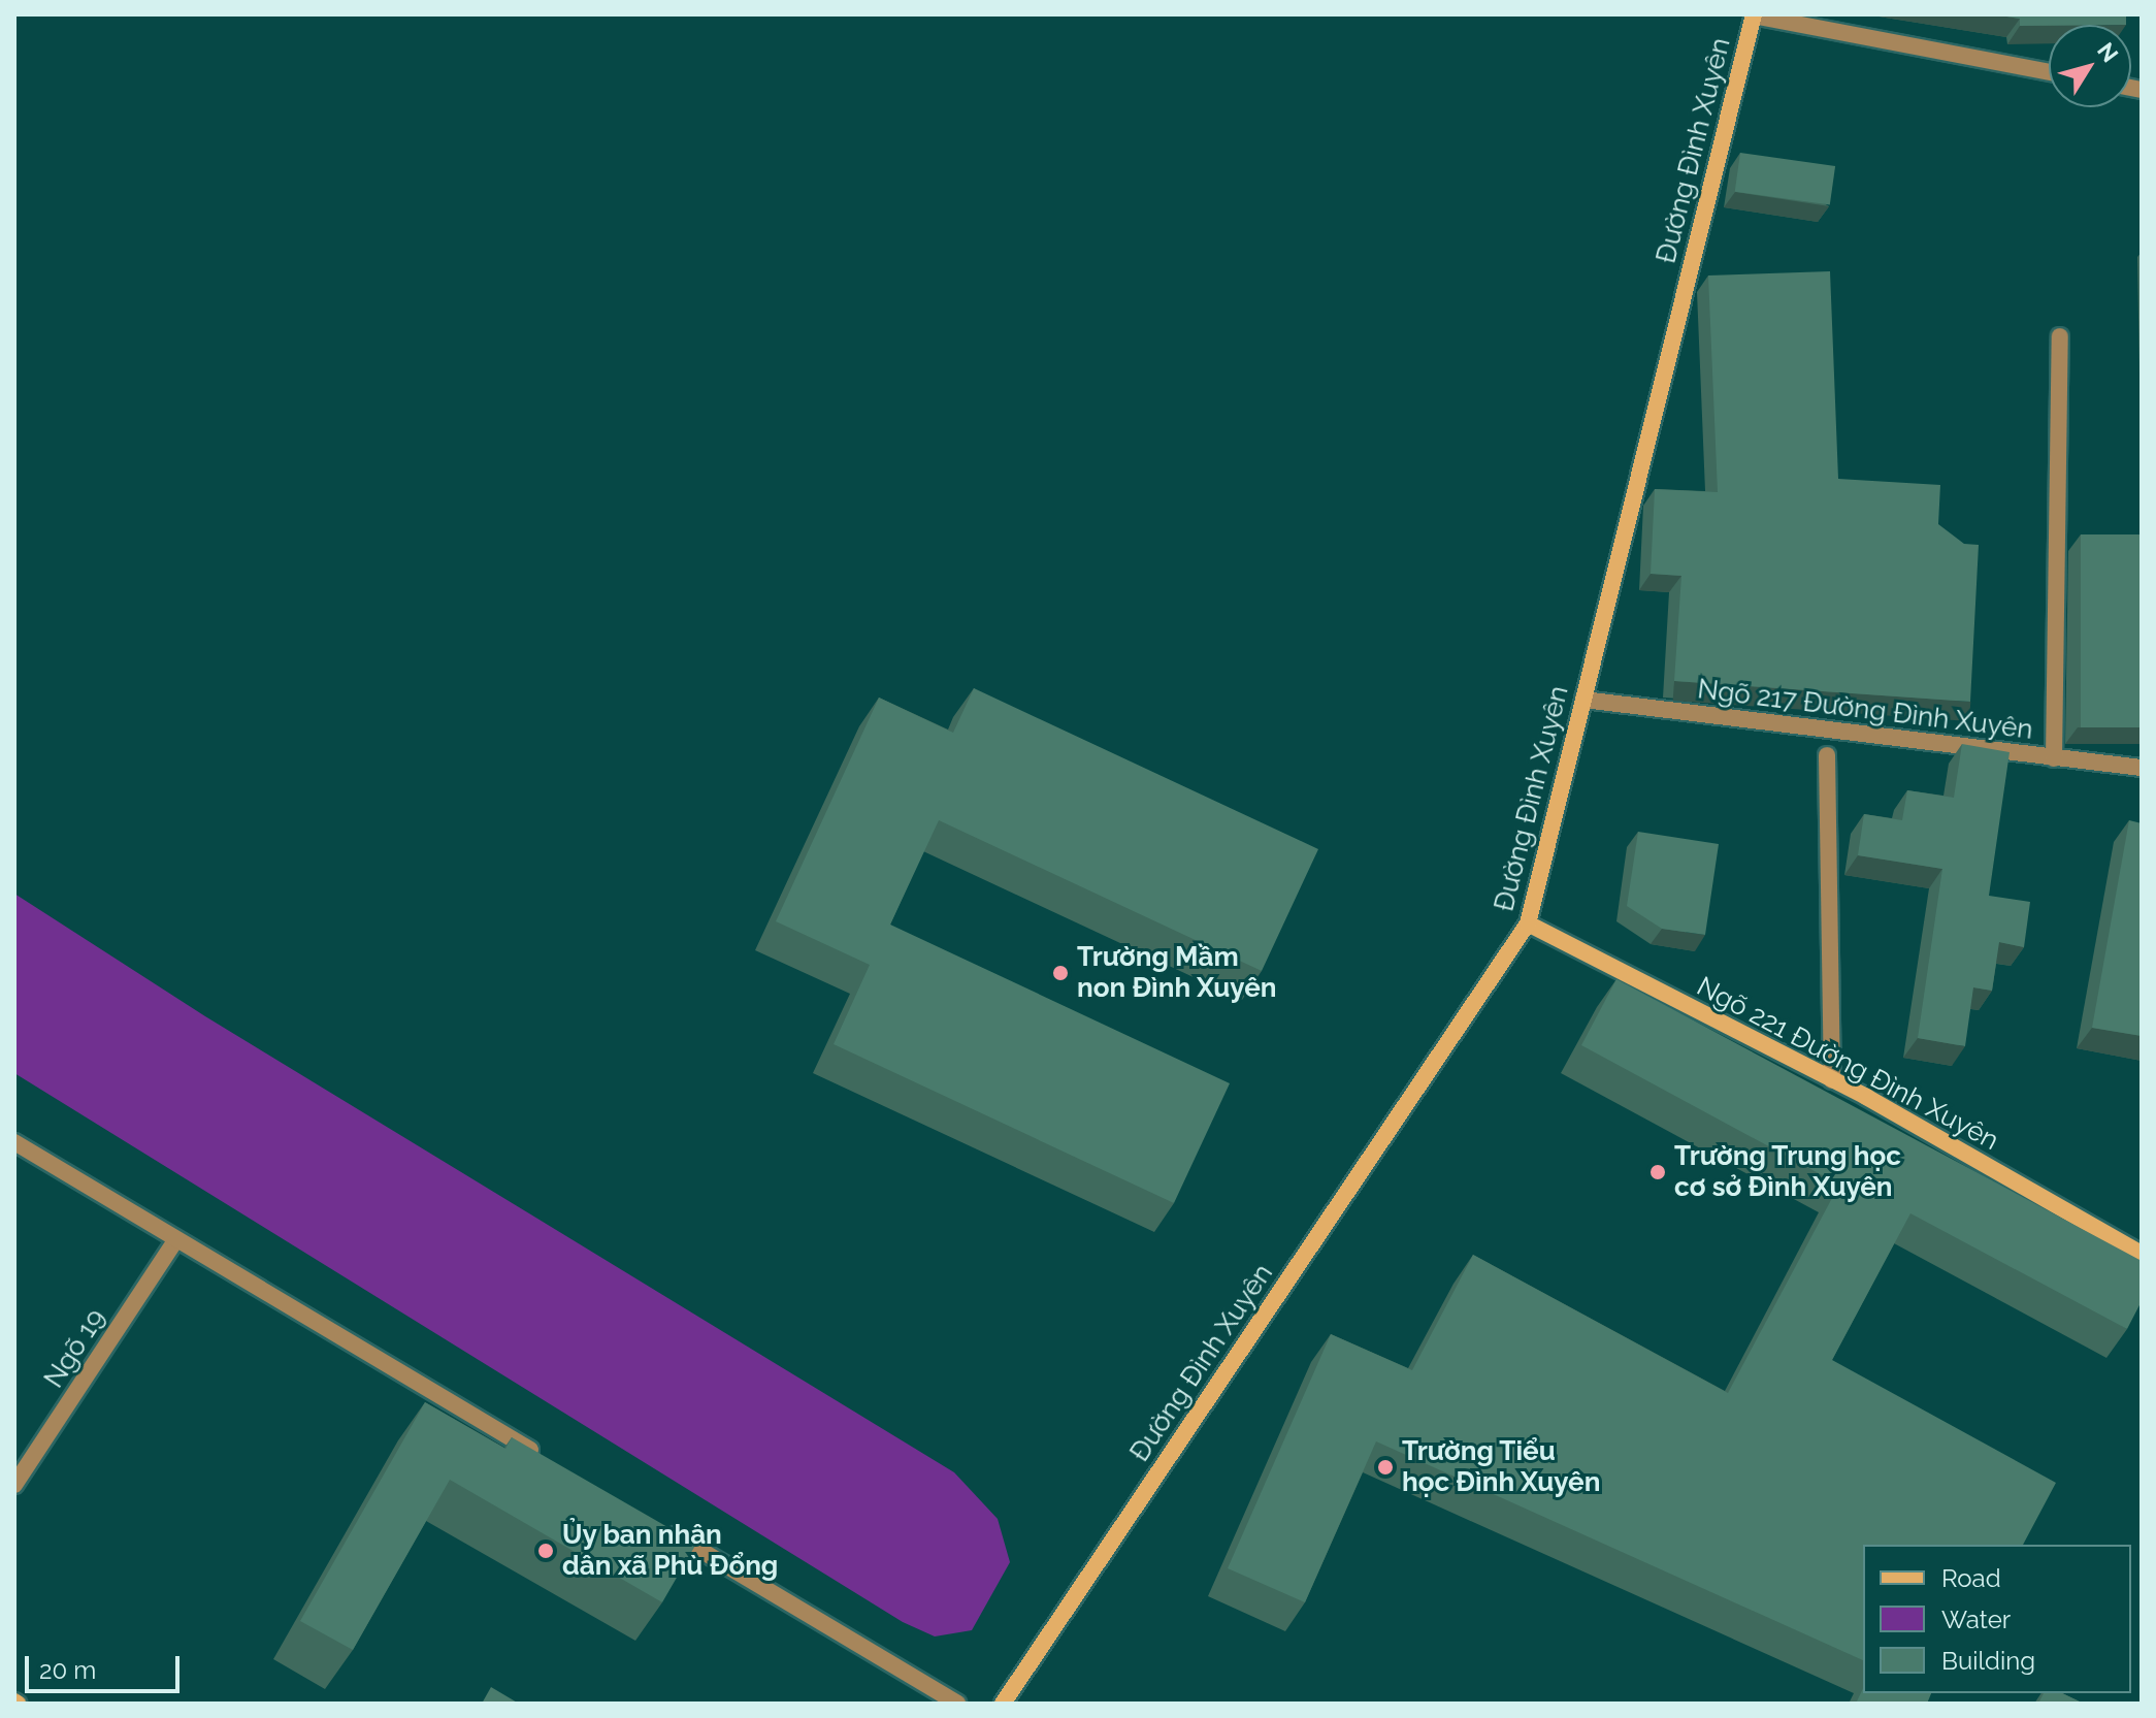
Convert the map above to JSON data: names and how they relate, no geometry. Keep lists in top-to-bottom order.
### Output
{
  "streets": {
    "street": [
      "Đường Đình Xuyên",
      "Ngõ 217 Đường Đình Xuyên",
      "Ngõ 221 Đường Đình Xuyên",
      "Ngõ 19"
    ]
  },
  "crossings": [
    ["Đường Đình Xuyên", "Ngõ 217 Đường Đình Xuyên"],
    ["Đường Đình Xuyên", "Ngõ 221 Đường Đình Xuyên"]
  ],
  "places": [
    "Trường Mầm non Đình Xuyên",
    "Trường Trung học cơ sở Đình Xuyên",
    "Trường Tiểu học Đình Xuyên",
    "Ủy ban nhân dân xã Phù Đổng"
  ],
  "legend": ["Road", "Water", "Building"],
  "scale_bar": "20 m",
  "north": "top right"
}
